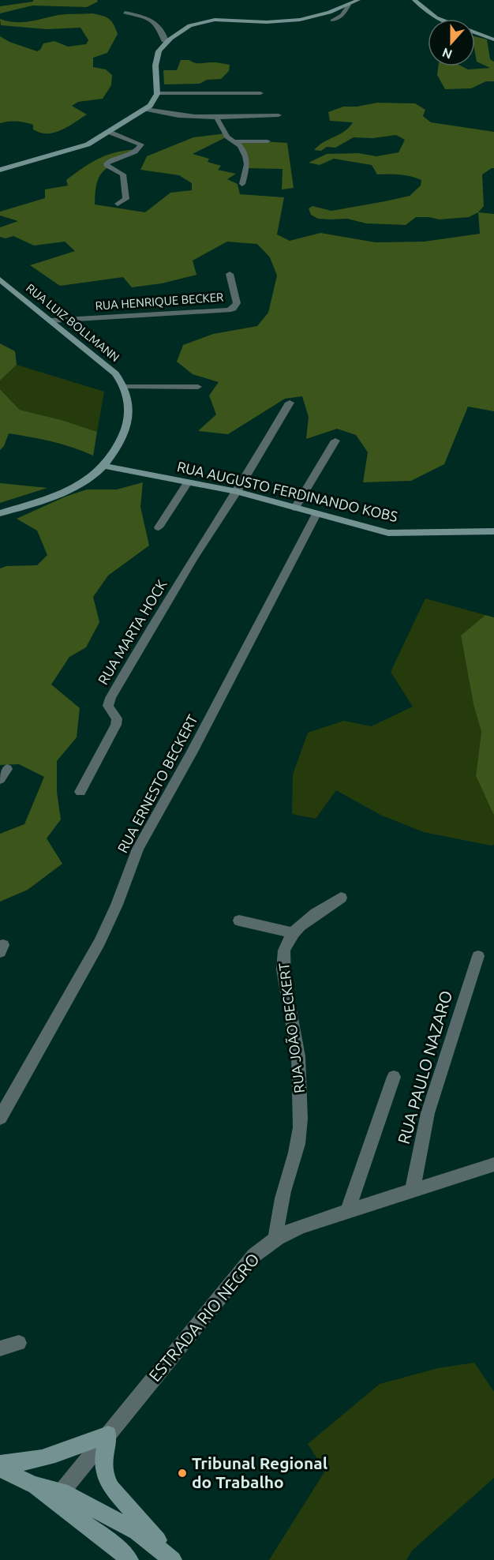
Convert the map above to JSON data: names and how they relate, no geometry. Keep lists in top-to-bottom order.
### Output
{
  "streets": {
    "main road": ["RUA LUIZ BOLLMANN", "RUA AUGUSTO FERDINANDO KOBS"],
    "street": [
      "RUA HENRIQUE BECKER",
      "RUA MARTA HOCK",
      "RUA ERNESTO BECKERT",
      "RUA JOÃO BECKERT",
      "RUA PAULO NAZARO",
      "ESTRADA RIO NEGRO"
    ]
  },
  "crossings": [
    ["RUA HENRIQUE BECKER", "RUA LUIZ BOLLMANN"],
    ["RUA LUIZ BOLLMANN", "RUA AUGUSTO FERDINANDO KOBS"],
    ["RUA AUGUSTO FERDINANDO KOBS", "RUA MARTA HOCK"],
    ["RUA AUGUSTO FERDINANDO KOBS", "RUA ERNESTO BECKERT"],
    ["RUA JOÃO BECKERT", "ESTRADA RIO NEGRO"],
    ["RUA PAULO NAZARO", "ESTRADA RIO NEGRO"]
  ],
  "places": ["Tribunal Regional do Trabalho"],
  "north": "bottom"
}
